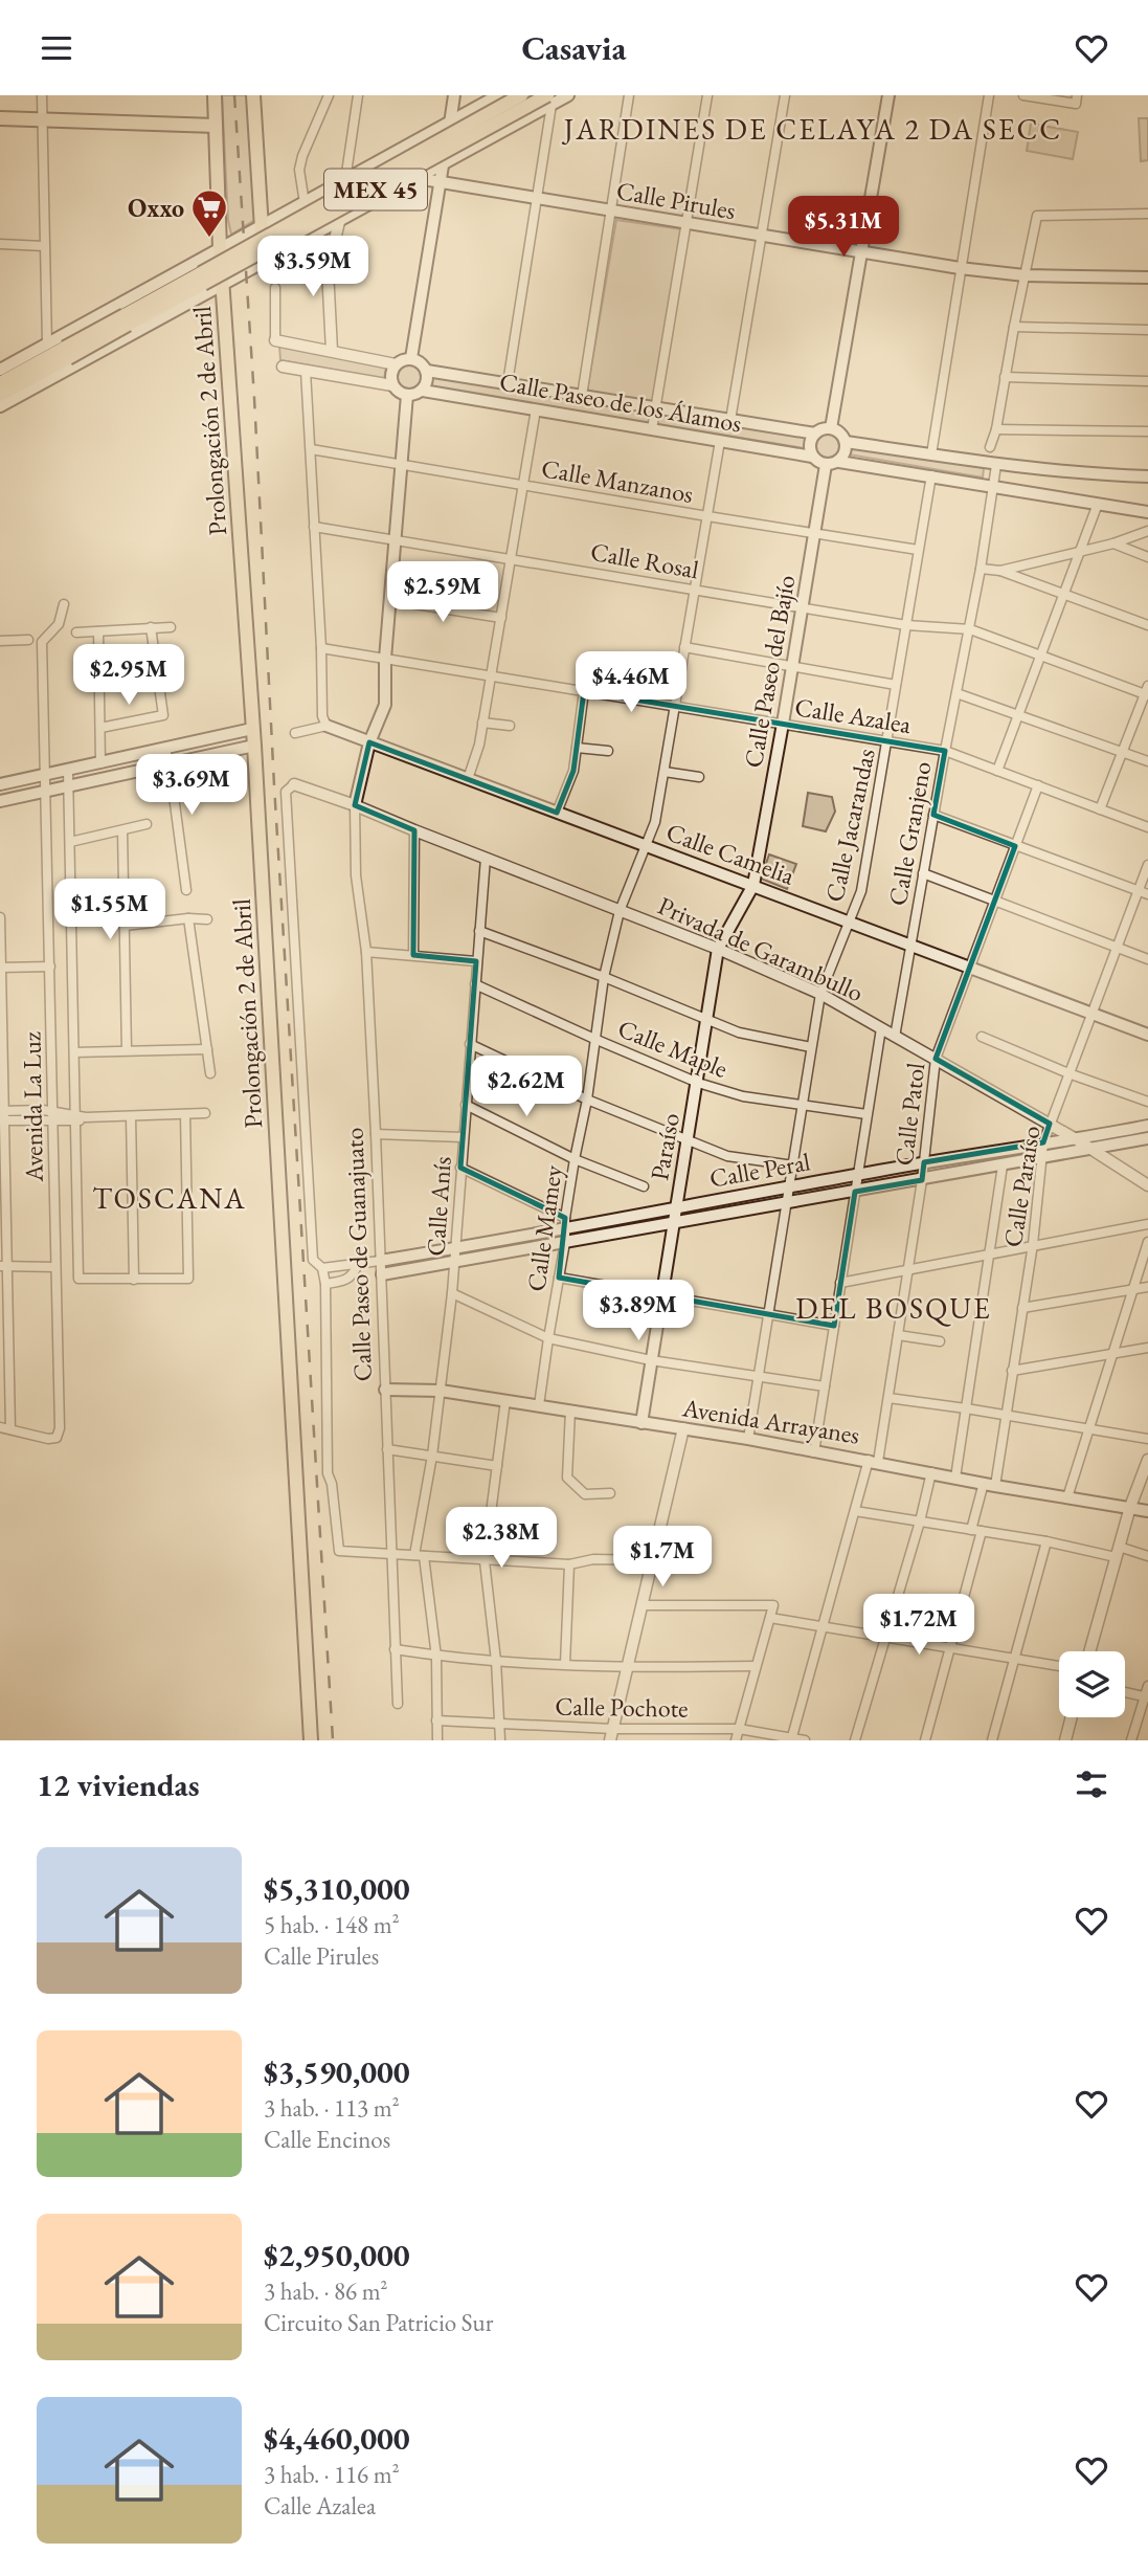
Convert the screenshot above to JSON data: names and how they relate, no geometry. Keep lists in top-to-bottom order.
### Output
{
  "streets": {
    "main road": [
      "MEX 45",
      "Calle Pirules",
      "Calle Paseo de los Álamos",
      "Prolongación 2 de Abril",
      "Calle Paseo del Bajío",
      "Calle Camelia",
      "Paraíso",
      "Calle Peral",
      "Avenida Arrayanes"
    ],
    "street": [
      "Calle Manzanos",
      "Calle Rosal",
      "Calle Azalea",
      "Calle Jacarandas",
      "Calle Granjeno",
      "Privada de Garambullo",
      "Calle Maple",
      "Avenida La Luz",
      "Calle Patol",
      "Calle Paraíso",
      "Calle Anís",
      "Calle Mamey",
      "Calle Paseo de Guanajuato",
      "Calle Pochote"
    ]
  },
  "crossings": [
    ["Calle Paseo de los Álamos", "Calle Paseo del Bajío"],
    ["Calle Paseo de los Álamos", "Calle Mamey"],
    ["Calle Manzanos", "Calle Paseo del Bajío"],
    ["Calle Manzanos", "Calle Jacarandas"],
    ["Calle Manzanos", "Calle Mamey"],
    ["Calle Rosal", "Calle Paseo del Bajío"],
    ["Calle Rosal", "Calle Jacarandas"],
    ["Calle Rosal", "Calle Granjeno"],
    ["Calle Rosal", "Calle Mamey"],
    ["Calle Paseo del Bajío", "Calle Azalea"],
    ["Calle Paseo del Bajío", "Calle Camelia"],
    ["Calle Paseo del Bajío", "Paraíso"],
    ["Calle Azalea", "Calle Jacarandas"],
    ["Calle Azalea", "Calle Granjeno"],
    ["Calle Azalea", "Calle Patol"],
    ["Calle Azalea", "Calle Mamey"],
    ["Calle Jacarandas", "Calle Camelia"],
    ["Calle Jacarandas", "Privada de Garambullo"],
    ["Calle Jacarandas", "Calle Maple"],
    ["Calle Jacarandas", "Calle Peral"],
    ["Calle Jacarandas", "Avenida Arrayanes"],
    ["Calle Granjeno", "Calle Camelia"],
    ["Calle Granjeno", "Privada de Garambullo"],
    ["Calle Camelia", "Calle Patol"],
    ["Calle Camelia", "Paraíso"],
    ["Calle Camelia", "Calle Paraíso"],
    ["Calle Camelia", "Calle Mamey"],
    ["Privada de Garambullo", "Calle Patol"],
    ["Privada de Garambullo", "Paraíso"],
    ["Privada de Garambullo", "Calle Peral"],
    ["Privada de Garambullo", "Calle Paraíso"],
    ["Privada de Garambullo", "Calle Anís"],
    ["Privada de Garambullo", "Calle Mamey"],
    ["Privada de Garambullo", "Calle Paseo de Guanajuato"],
    ["Calle Maple", "Paraíso"],
    ["Calle Maple", "Calle Anís"],
    ["Calle Maple", "Calle Mamey"],
    ["Calle Patol", "Calle Peral"],
    ["Calle Patol", "Avenida Arrayanes"],
    ["Calle Patol", "Calle Pochote"],
    ["Paraíso", "Calle Peral"],
    ["Paraíso", "Avenida Arrayanes"],
    ["Calle Peral", "Calle Paraíso"],
    ["Calle Peral", "Calle Anís"],
    ["Calle Peral", "Calle Mamey"],
    ["Calle Peral", "Calle Paseo de Guanajuato"],
    ["Calle Paraíso", "Avenida Arrayanes"],
    ["Calle Anís", "Avenida Arrayanes"],
    ["Calle Anís", "Calle Pochote"],
    ["Calle Mamey", "Avenida Arrayanes"],
    ["Calle Paseo de Guanajuato", "Avenida Arrayanes"]
  ],
  "districts": ["JARDINES DE CELAYA 2 DA SECC", "TOSCANA", "DEL BOSQUE"],
  "places": {
    "supermarket": ["Oxxo"]
  },
  "page": {
    "header": "Casavia",
    "price": [
      "$5.31M",
      "$3.59M",
      "$2.59M",
      "$2.95M",
      "$4.46M",
      "$3.69M",
      "$1.55M",
      "$2.62M",
      "$3.89M",
      "$2.38M",
      "$1.7M",
      "$1.72M"
    ],
    "heading": "12 viviendas",
    "list": [
      {
        "name": "$5,310,000",
        "note": "5 hab. · 148 m² · Calle Pirules"
      },
      {
        "name": "$3,590,000",
        "note": "3 hab. · 113 m² · Calle Encinos"
      },
      {
        "name": "$2,950,000",
        "note": "3 hab. · 86 m² · Circuito San Patricio Sur"
      },
      {
        "name": "$4,460,000",
        "note": "3 hab. · 116 m² · Calle Azalea"
      }
    ]
  }
}
